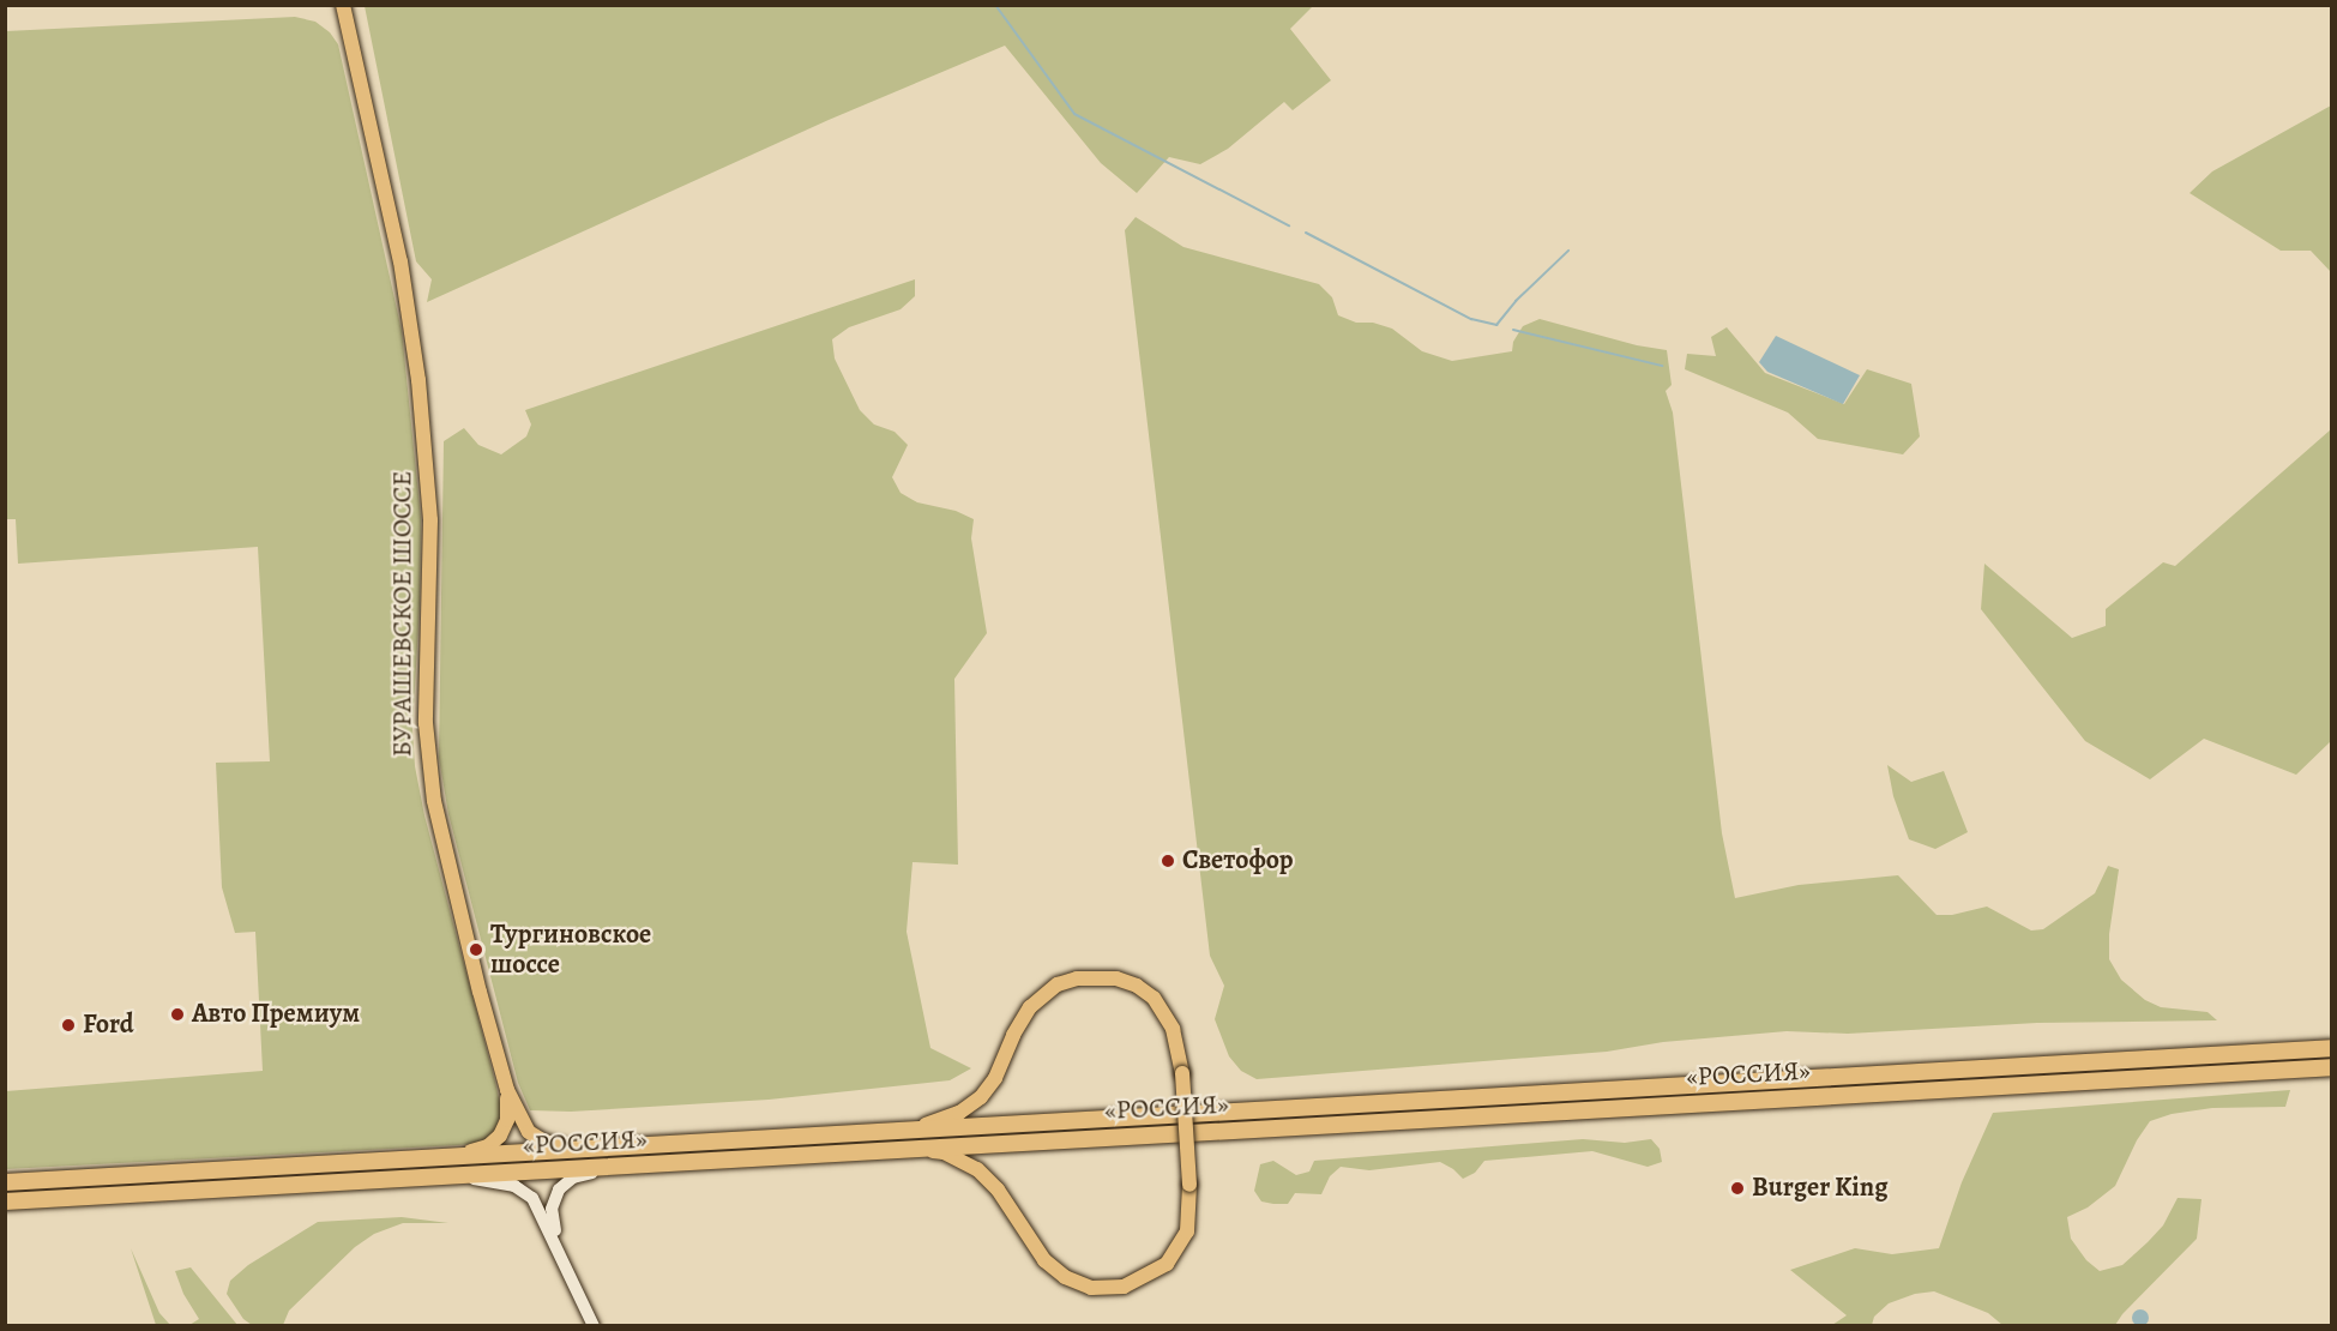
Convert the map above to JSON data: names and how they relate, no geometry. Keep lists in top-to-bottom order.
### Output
{
  "streets": {
    "highway": ["«РОССИЯ»"],
    "main road": ["БУРАШЕВСКОЕ ШОССЕ"]
  },
  "crossings": [
    ["БУРАШЕВСКОЕ ШОССЕ", "«РОССИЯ»"]
  ],
  "places": [
    "Светофор",
    "Тургиновское шоссе",
    "Авто Премиум",
    "Ford",
    "Burger King"
  ]
}
